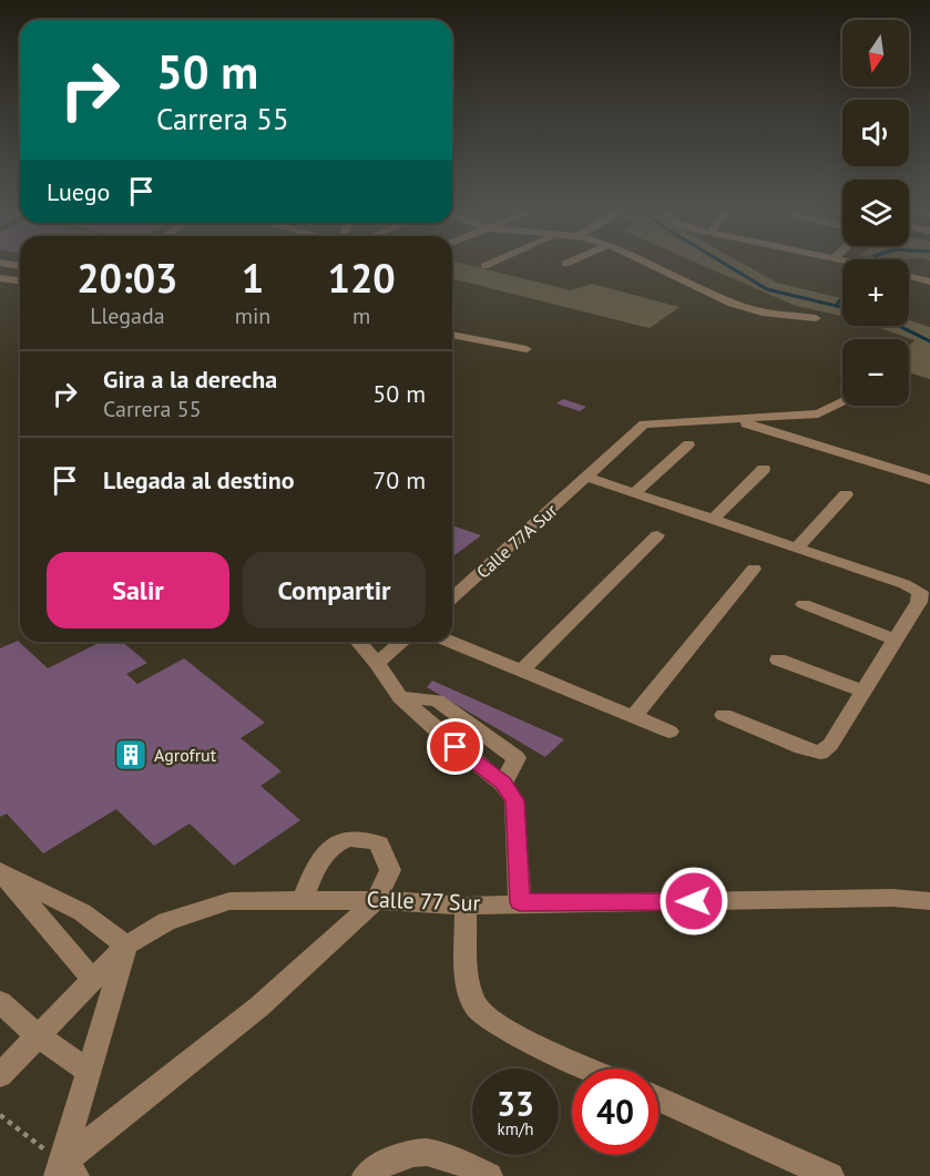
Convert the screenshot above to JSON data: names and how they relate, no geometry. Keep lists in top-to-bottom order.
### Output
{
  "streets": {
    "street": ["Calle 77A Sur", "Calle 77 Sur"]
  },
  "places": {
    "building": ["Agrofrut"]
  },
  "north": "bottom",
  "page": {
    "map_buttons": ["+", "−"],
    "turn": ["50 m", "Carrera 55"],
    "then": "Luego",
    "eta": [
      "20:03",
      "Llegada",
      "1",
      "min",
      "120",
      "m"
    ],
    "list": [
      {
        "name": "Gira a la derecha",
        "note": "Carrera 55",
        "value": "50 m"
      },
      {
        "name": "Llegada al destino",
        "value": "70 m"
      }
    ],
    "buttons": ["Salir", "Compartir"],
    "speed": "33 km/h",
    "limit": "40"
  }
}
